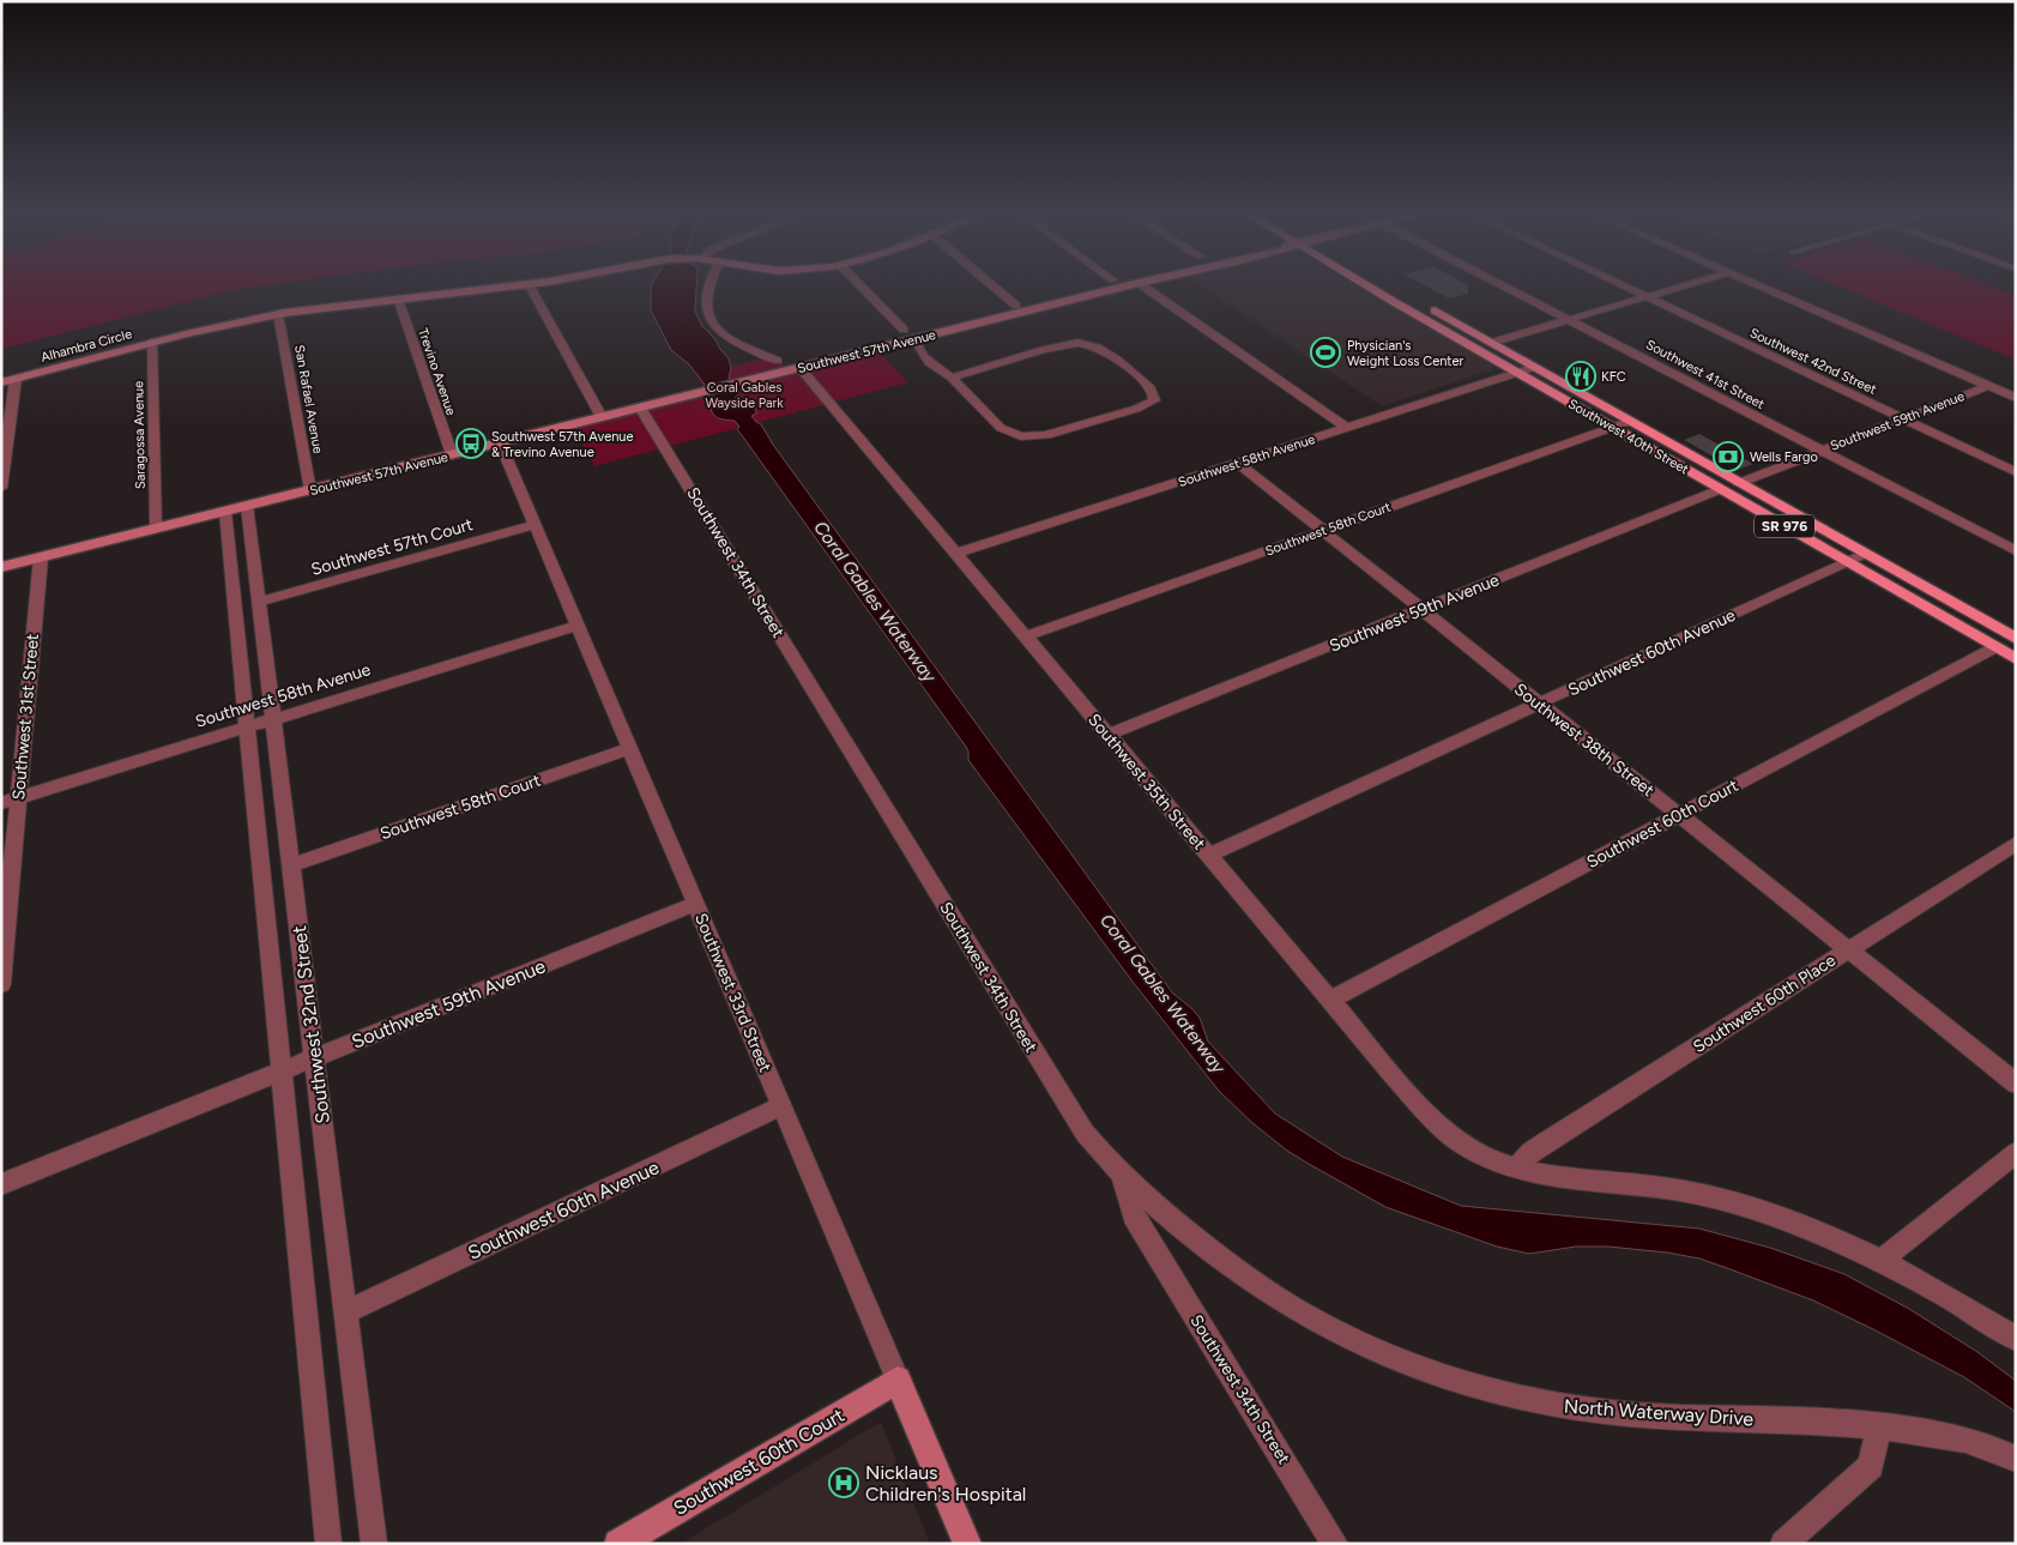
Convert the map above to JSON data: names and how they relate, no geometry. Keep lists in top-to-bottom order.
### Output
{
  "streets": {
    "main road": [
      "Alhambra Circle",
      "Southwest 57th Avenue",
      "Southwest 40th Street",
      "SR 976",
      "Southwest 60th Court",
      "Southwest 33rd Street"
    ],
    "street": [
      "Southwest 42nd Street",
      "Trevino Avenue",
      "Southwest 41st Street",
      "San Rafael Avenue",
      "Southwest 59th Avenue",
      "Saragossa Avenue",
      "Southwest 58th Avenue",
      "Southwest 58th Court",
      "Southwest 57th Court",
      "Southwest 34th Street",
      "Southwest 60th Avenue",
      "Southwest 31st Street",
      "Southwest 38th Street",
      "Southwest 35th Street",
      "Southwest 60th Place",
      "Southwest 32nd Street",
      "North Waterway Drive"
    ]
  },
  "crossings": [
    ["Alhambra Circle", "Trevino Avenue"],
    ["Alhambra Circle", "San Rafael Avenue"],
    ["Alhambra Circle", "Saragossa Avenue"],
    ["Southwest 57th Avenue", "Trevino Avenue"],
    ["Southwest 57th Avenue", "San Rafael Avenue"],
    ["Southwest 57th Avenue", "Saragossa Avenue"],
    ["Southwest 57th Avenue", "Southwest 34th Street"],
    ["Southwest 57th Avenue", "Southwest 31st Street"],
    ["Southwest 57th Avenue", "Southwest 35th Street"],
    ["Southwest 57th Avenue", "Southwest 33rd Street"],
    ["Southwest 57th Avenue", "Southwest 32nd Street"],
    ["Southwest 42nd Street", "Southwest 59th Avenue"],
    ["Southwest 41st Street", "Southwest 59th Avenue"],
    ["Southwest 59th Avenue", "Southwest 40th Street"],
    ["Southwest 59th Avenue", "Southwest 38th Street"],
    ["Southwest 59th Avenue", "Southwest 35th Street"],
    ["Southwest 59th Avenue", "Southwest 33rd Street"],
    ["Southwest 59th Avenue", "Southwest 32nd Street"],
    ["Southwest 40th Street", "Southwest 58th Avenue"],
    ["Southwest 40th Street", "Southwest 58th Court"],
    ["Southwest 40th Street", "Southwest 60th Avenue"],
    ["Southwest 40th Street", "Southwest 60th Court"],
    ["Southwest 58th Avenue", "Southwest 31st Street"],
    ["Southwest 58th Avenue", "Southwest 38th Street"],
    ["Southwest 58th Avenue", "Southwest 35th Street"],
    ["Southwest 58th Avenue", "Southwest 33rd Street"],
    ["Southwest 58th Avenue", "Southwest 32nd Street"],
    ["Southwest 58th Court", "Southwest 38th Street"],
    ["Southwest 58th Court", "Southwest 35th Street"],
    ["Southwest 58th Court", "Southwest 33rd Street"],
    ["Southwest 58th Court", "Southwest 32nd Street"],
    ["Southwest 57th Court", "Southwest 33rd Street"],
    ["Southwest 57th Court", "Southwest 32nd Street"],
    ["Southwest 34th Street", "North Waterway Drive"],
    ["Southwest 60th Avenue", "Southwest 38th Street"],
    ["Southwest 60th Avenue", "Southwest 35th Street"],
    ["Southwest 60th Avenue", "Southwest 33rd Street"],
    ["Southwest 60th Avenue", "Southwest 32nd Street"],
    ["Southwest 38th Street", "Southwest 60th Court"],
    ["Southwest 38th Street", "Southwest 60th Place"],
    ["Southwest 35th Street", "Southwest 60th Court"],
    ["Southwest 35th Street", "Southwest 60th Place"],
    ["Southwest 60th Court", "Southwest 33rd Street"]
  ],
  "water": ["Coral Gables Waterway"],
  "parks": ["Coral Gables Wayside Park"],
  "places": {
    "sports": ["Physician's Weight Loss Center"],
    "restaurant": ["KFC"],
    "bus stop": ["Southwest 57th Avenue & Trevino Avenue"],
    "bank": ["Wells Fargo"],
    "hospital": ["Nicklaus Children's Hospital"]
  }
}
